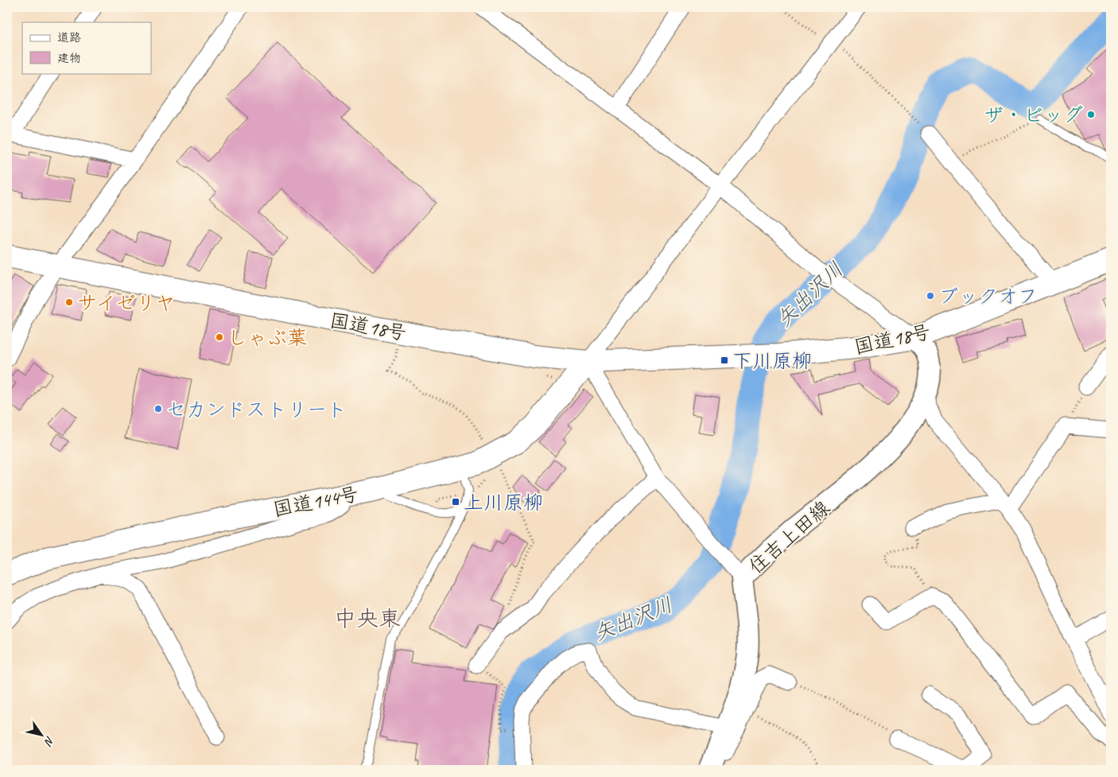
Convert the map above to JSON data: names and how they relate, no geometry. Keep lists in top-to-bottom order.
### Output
{
  "streets": {
    "highway": ["国道18号", "国道144号"],
    "main road": ["住吉上田線"]
  },
  "crossings": [
    ["国道18号", "国道144号"],
    ["国道18号", "住吉上田線"]
  ],
  "districts": ["中央東"],
  "water": ["矢出沢川"],
  "places": {
    "other": [
      "ザ・ビッグ",
      "ブックオフ",
      "サイゼリヤ",
      "しゃぶ葉",
      "セカンドストリート"
    ],
    "transit": ["下川原柳", "上川原柳"]
  },
  "legend": ["道路", "建物"],
  "north": "bottom right"
}
